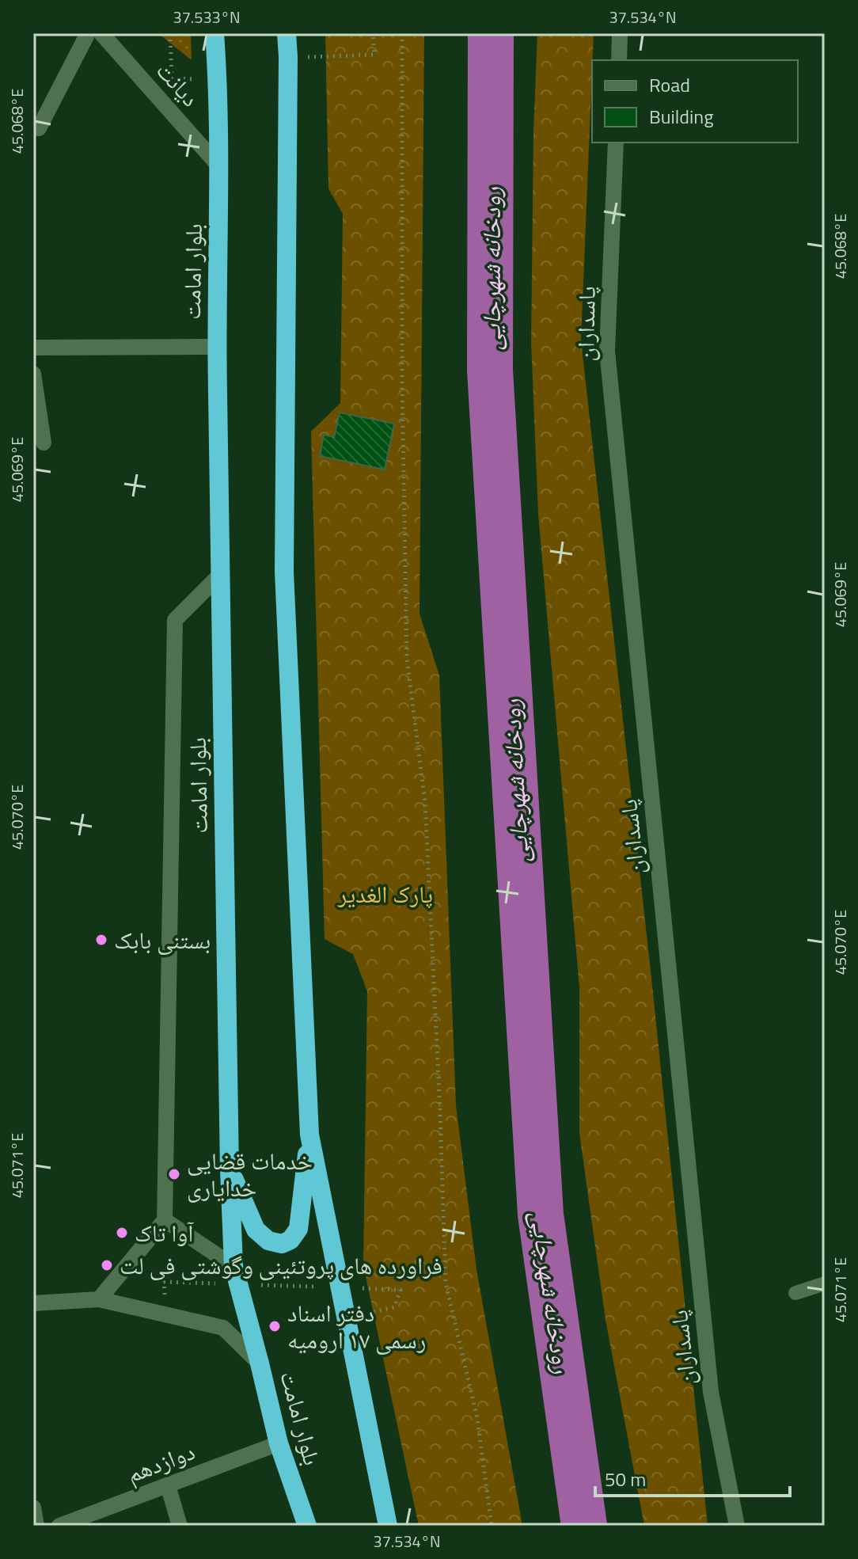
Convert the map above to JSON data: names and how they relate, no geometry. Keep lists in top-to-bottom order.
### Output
{
  "streets": {
    "highway": ["بلوار امامت"],
    "street": ["دیانت", "پاسداران", "دوازدهم"]
  },
  "crossings": [
    ["دیانت", "بلوار امامت"],
    ["بلوار امامت", "دوازدهم"]
  ],
  "water": ["رودخانه شهرچایی"],
  "parks": ["پارک الغدیر"],
  "places": [
    "بستنی بابک",
    "خدمات قضایی خدایاری",
    "آوا تاک",
    "فراورده های پروتئینی و‌گوشتی فی لت",
    "دفتر اسناد رسمی ۱۷ ارومیه"
  ],
  "legend": ["Road", "Building"],
  "scale_bar": "50 m",
  "coordinates": [
    "37.533°N",
    "37.534°N",
    "45.068°E",
    "45.069°E",
    "45.070°E",
    "45.071°E"
  ]
}
